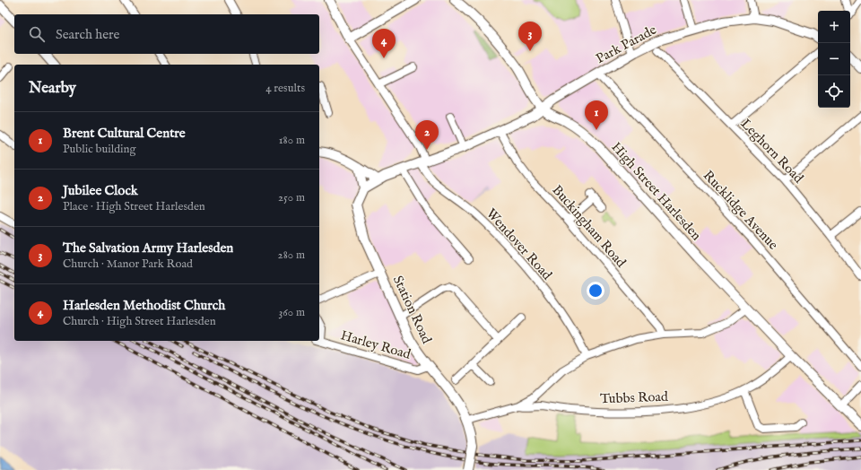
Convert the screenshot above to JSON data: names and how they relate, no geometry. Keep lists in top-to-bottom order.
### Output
{
  "streets": {
    "main road": ["Park Parade", "High Street Harlesden", "Station Road"],
    "street": [
      "Leghorn Road",
      "Rucklidge Avenue",
      "Buckingham Road",
      "Wendover Road",
      "Harley Road",
      "Tubbs Road"
    ]
  },
  "crossings": [
    ["Park Parade", "High Street Harlesden"],
    ["Park Parade", "Rucklidge Avenue"],
    ["High Street Harlesden", "Tubbs Road"],
    ["Station Road", "Harley Road"],
    ["Station Road", "Tubbs Road"]
  ],
  "page": {
    "map_buttons": ["+", "−"],
    "search": "Search here",
    "pins": [
      "3",
      "4",
      "1",
      "2"
    ],
    "heading": ["Nearby", "4 results"],
    "list": [
      {
        "mark": "1",
        "name": "Brent Cultural Centre",
        "note": "Public building",
        "value": "180 m"
      },
      {
        "mark": "2",
        "name": "Jubilee Clock",
        "note": "Place · High Street Harlesden",
        "value": "250 m"
      },
      {
        "mark": "3",
        "name": "The Salvation Army Harlesden",
        "note": "Church · Manor Park Road",
        "value": "280 m"
      },
      {
        "mark": "4",
        "name": "Harlesden Methodist Church",
        "note": "Church · High Street Harlesden",
        "value": "360 m"
      }
    ]
  }
}
